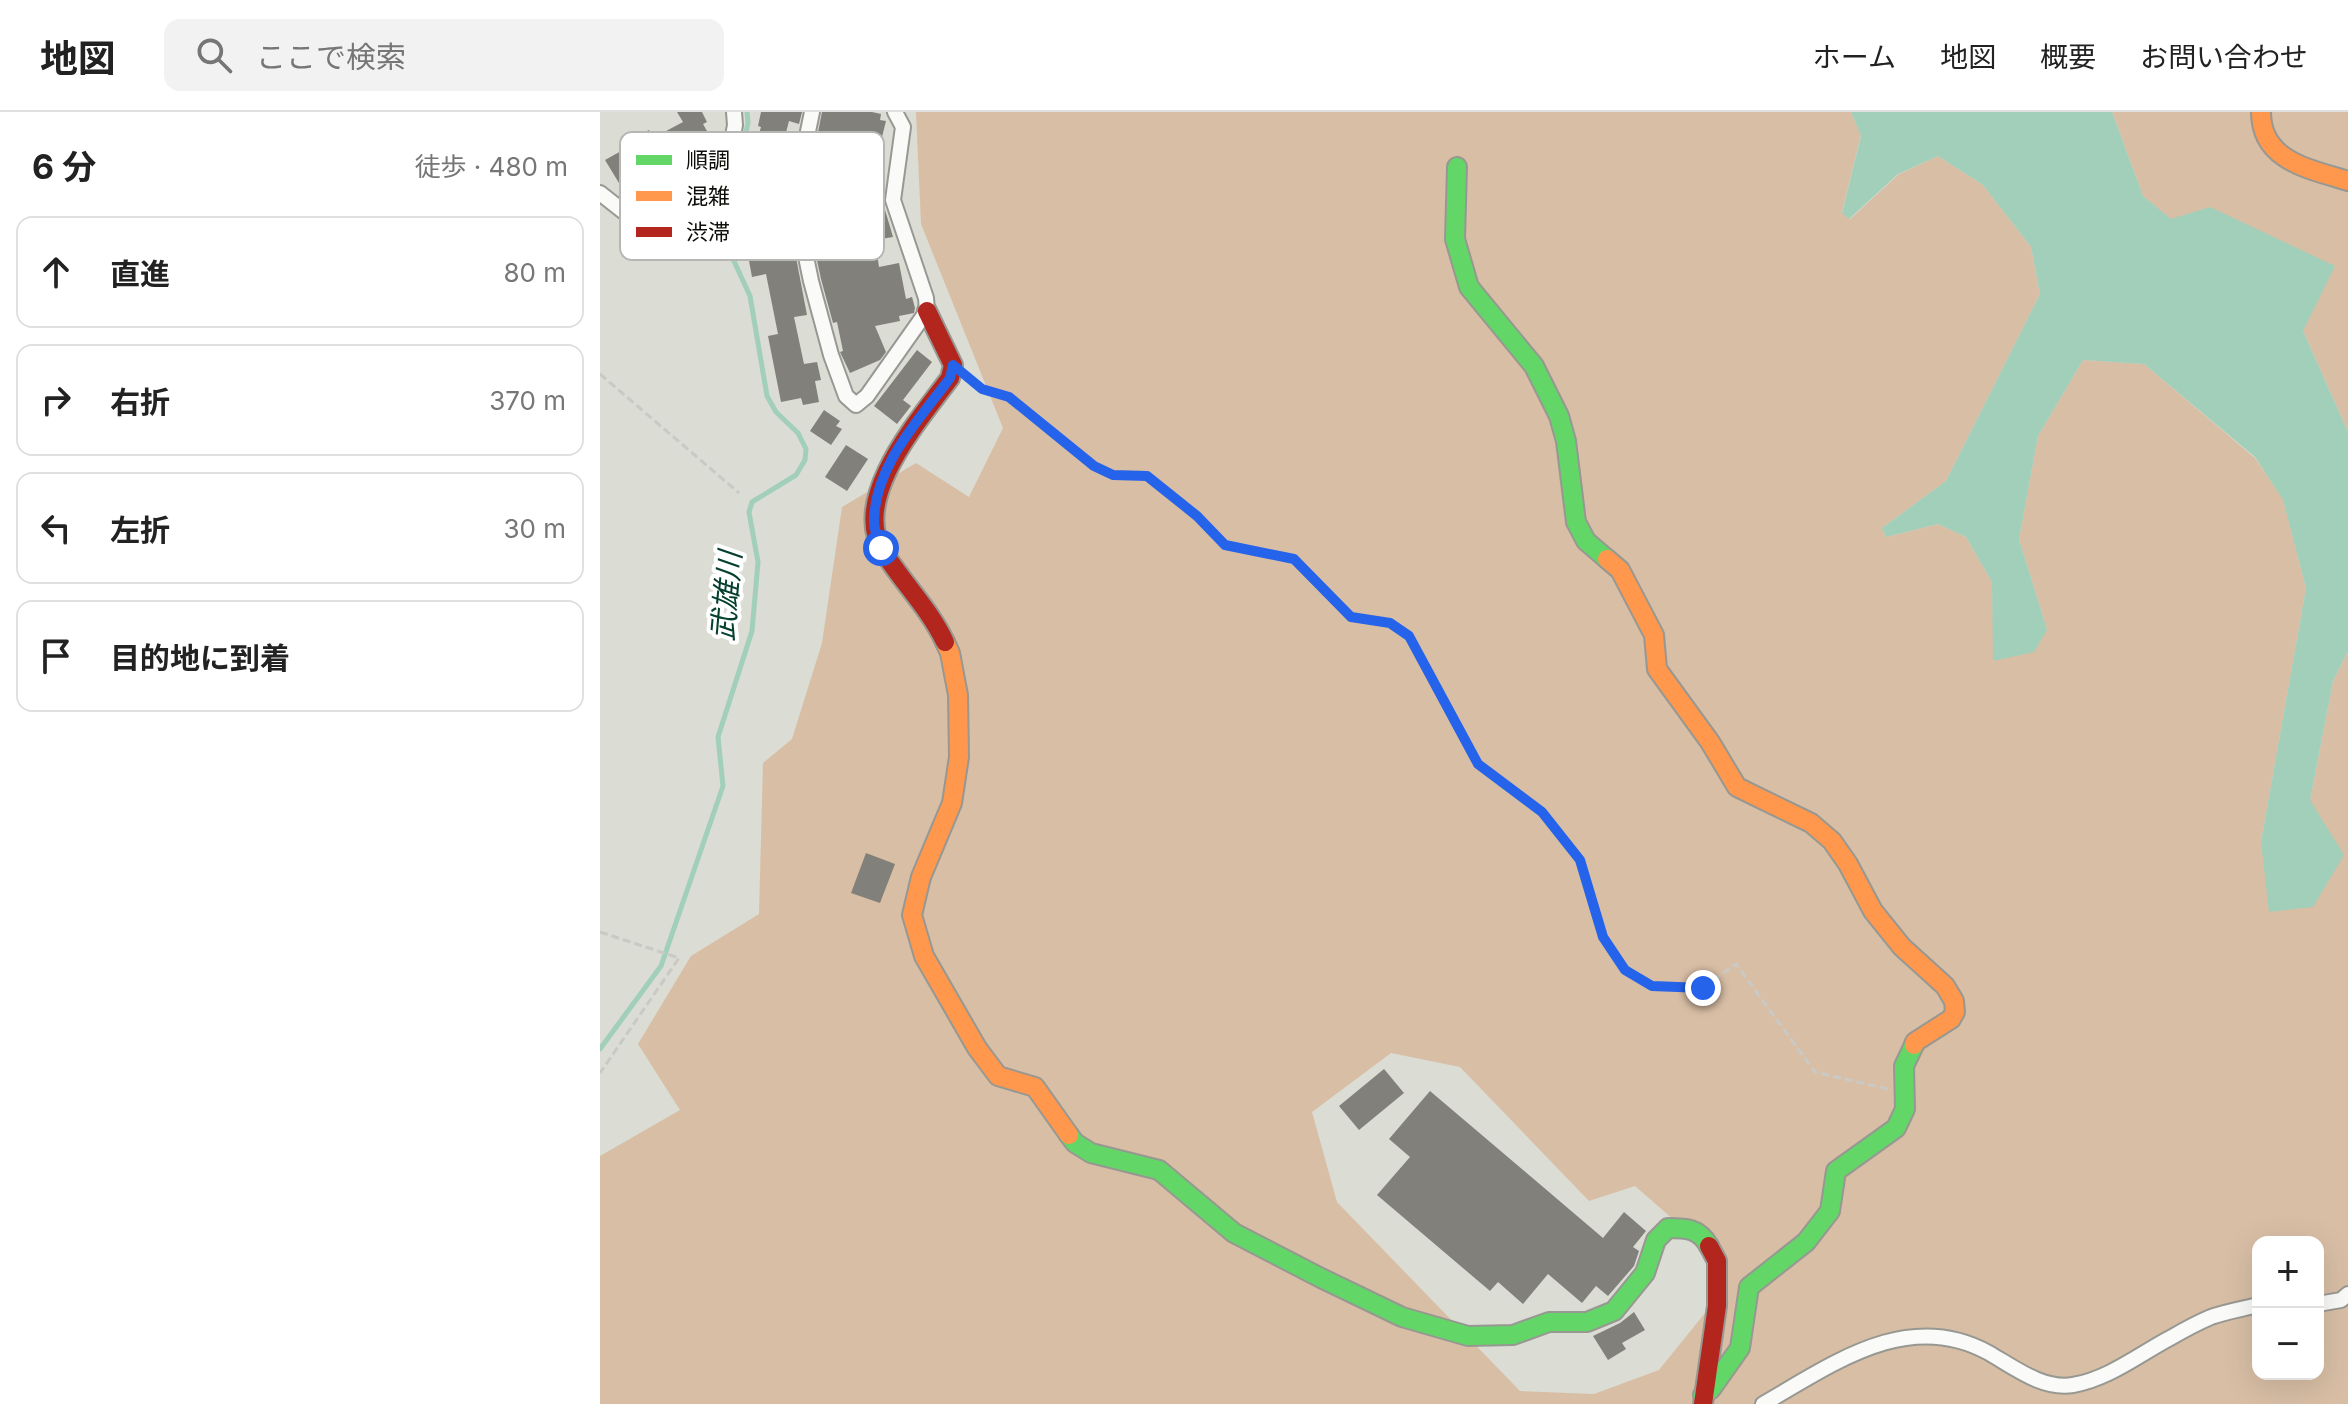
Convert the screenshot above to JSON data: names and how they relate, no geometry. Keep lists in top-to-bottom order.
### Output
{
  "water": ["武雄川"],
  "legend": ["順調", "混雑", "渋滞"],
  "page": {
    "header": "地図",
    "search": "ここで検索",
    "nav": [
      "ホーム",
      "地図",
      "概要",
      "お問い合わせ"
    ],
    "heading": ["6 分", "徒歩 · 480 m"],
    "list": [
      ["直進", "80 m"],
      ["右折", "370 m"],
      ["左折", "30 m"],
      "目的地に到着"
    ],
    "map_buttons": ["+", "−"]
  }
}
